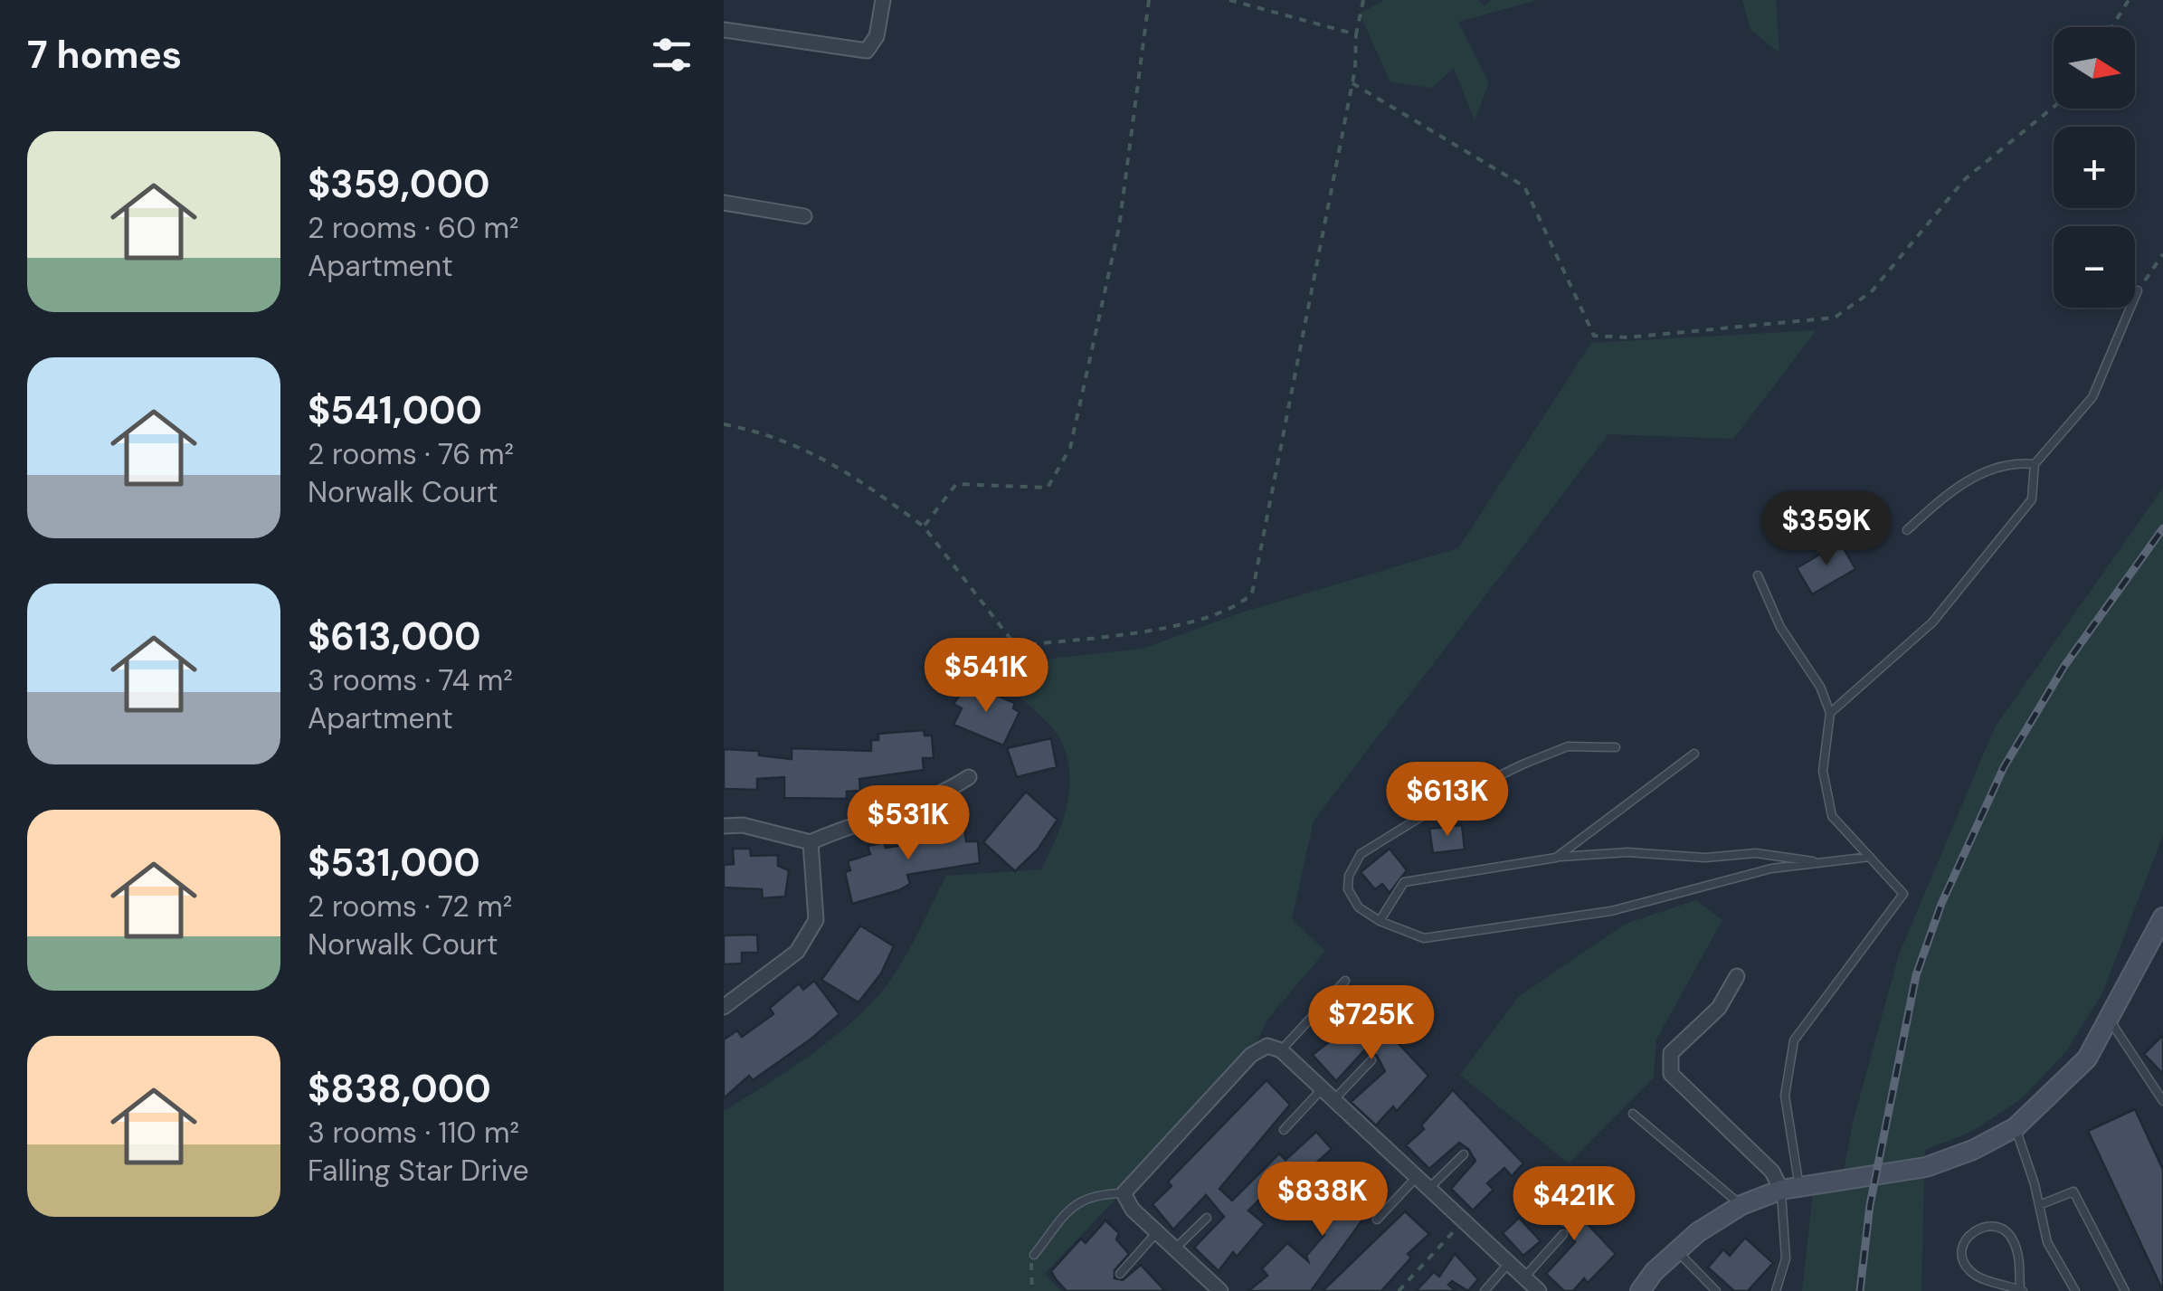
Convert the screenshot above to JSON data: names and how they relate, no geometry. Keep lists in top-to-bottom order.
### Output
{
  "north": "right",
  "page": {
    "heading": "7 homes",
    "map_buttons": ["+", "−"],
    "list": [
      {
        "name": "$359,000",
        "note": "2 rooms · 60 m² · Apartment"
      },
      {
        "name": "$541,000",
        "note": "2 rooms · 76 m² · Norwalk Court"
      },
      {
        "name": "$613,000",
        "note": "3 rooms · 74 m² · Apartment"
      },
      {
        "name": "$531,000",
        "note": "2 rooms · 72 m² · Norwalk Court"
      },
      {
        "name": "$838,000",
        "note": "3 rooms · 110 m² · Falling Star Drive"
      }
    ],
    "price": [
      "$359K",
      "$541K",
      "$613K",
      "$531K",
      "$725K",
      "$838K",
      "$421K"
    ]
  }
}
